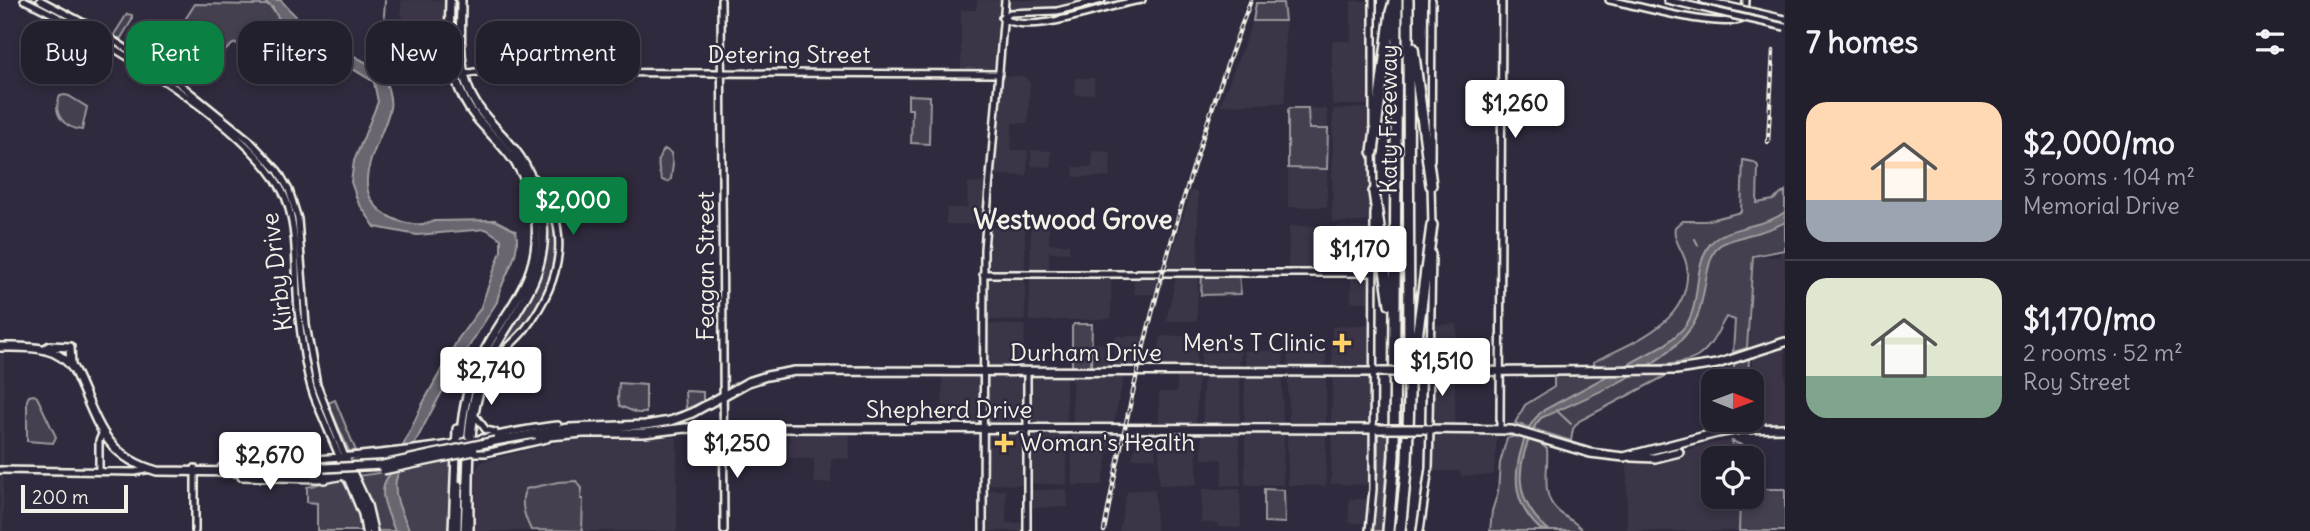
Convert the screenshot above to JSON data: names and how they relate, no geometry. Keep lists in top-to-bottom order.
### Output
{
  "streets": {
    "highway": ["Katy Freeway"],
    "main road": ["Durham Drive", "Shepherd Drive"],
    "street": ["Detering Street", "Feagan Street", "Kirby Drive"]
  },
  "crossings": [
    ["Detering Street", "Feagan Street"],
    ["Feagan Street", "Durham Drive"],
    ["Feagan Street", "Shepherd Drive"],
    ["Durham Drive", "Shepherd Drive"]
  ],
  "districts": ["Westwood Grove"],
  "places": {
    "health": ["Men's T Clinic", "Woman's Health"]
  },
  "scale_bar": "200 m",
  "north": "right",
  "page": {
    "heading": "7 homes",
    "chip": [
      "Buy",
      "Rent",
      "Filters",
      "New",
      "Apartment"
    ],
    "price": [
      "$1,260",
      "$2,000",
      "$1,170",
      "$1,510",
      "$2,740",
      "$1,250",
      "$2,670"
    ],
    "list": [
      {
        "name": "$2,000/mo",
        "note": "3 rooms · 104 m² · Memorial Drive"
      },
      {
        "name": "$1,170/mo",
        "note": "2 rooms · 52 m² · Roy Street"
      }
    ],
    "scale": "200 m"
  }
}
